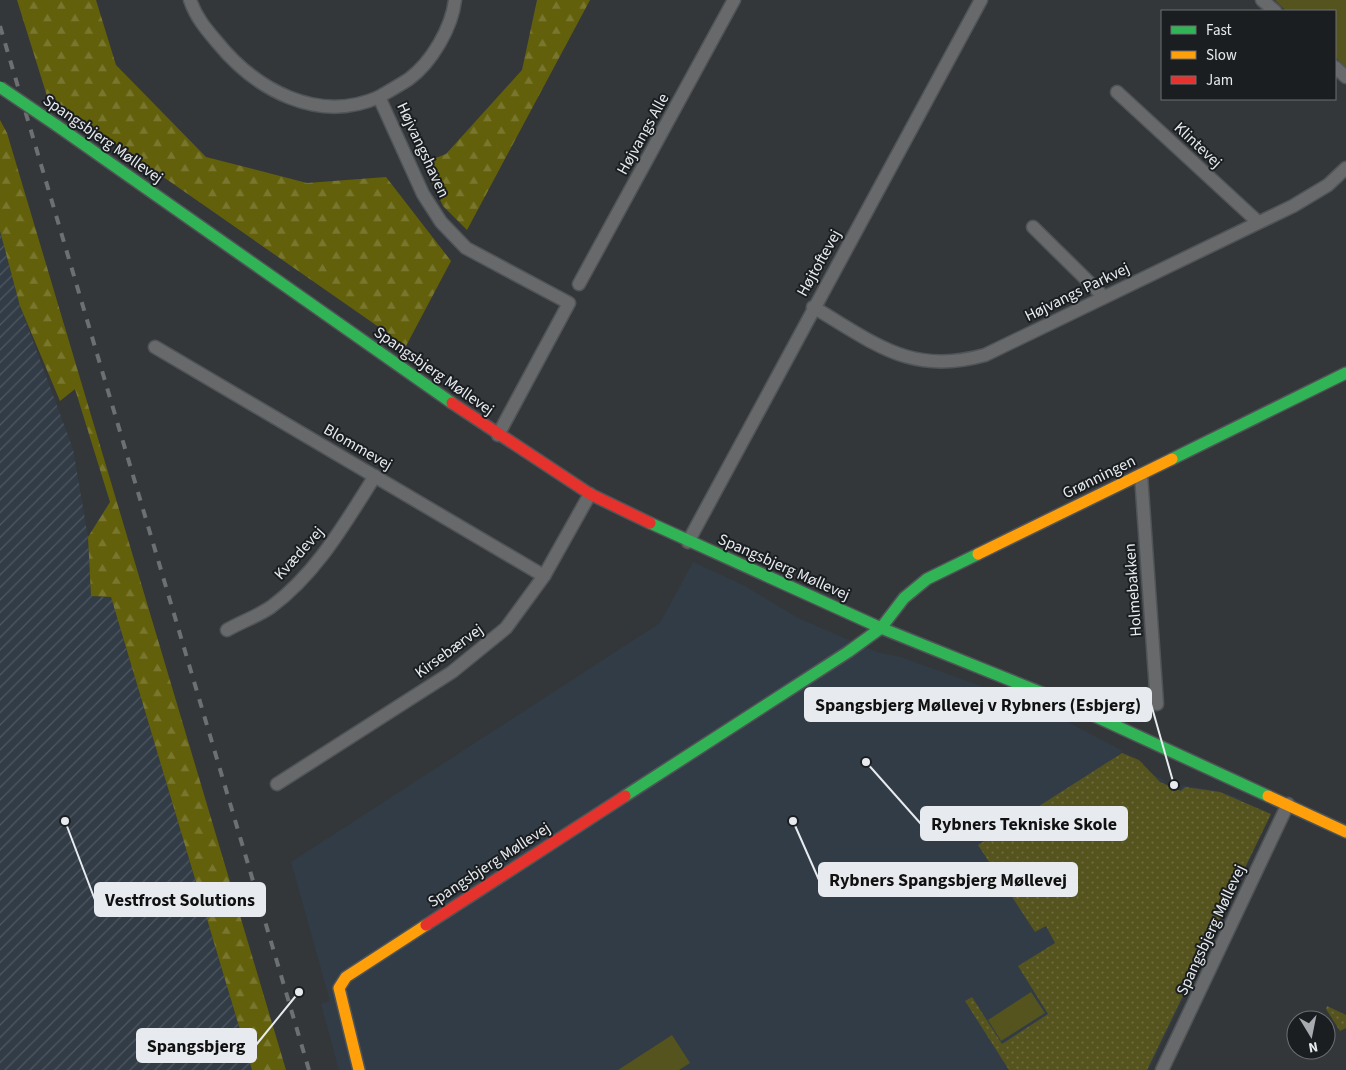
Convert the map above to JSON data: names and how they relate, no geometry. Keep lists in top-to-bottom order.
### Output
{
  "streets": {
    "street": [
      "Højvangs Alle",
      "Spangsbjerg Møllevej",
      "Klintevej",
      "Højvangshaven",
      "Højtoftevej",
      "Højvangs Parkvej",
      "Blommevej",
      "Grønningen",
      "Kvædevej",
      "Holmebakken",
      "Kirsebærvej"
    ]
  },
  "crossings": [
    ["Spangsbjerg Møllevej", "Højvangshaven"],
    ["Spangsbjerg Møllevej", "Højtoftevej"],
    ["Spangsbjerg Møllevej", "Grønningen"],
    ["Spangsbjerg Møllevej", "Kirsebærvej"],
    ["Klintevej", "Højvangs Parkvej"],
    ["Højtoftevej", "Højvangs Parkvej"],
    ["Blommevej", "Kvædevej"],
    ["Blommevej", "Kirsebærvej"],
    ["Grønningen", "Holmebakken"]
  ],
  "places": [
    "Rybners Tekniske Skole",
    "Spangsbjerg Møllevej v Rybners (Esbjerg)",
    "Vestfrost Solutions",
    "Rybners Spangsbjerg Møllevej",
    "Spangsbjerg"
  ],
  "legend": ["Fast", "Slow", "Jam"],
  "north": "bottom"
}
